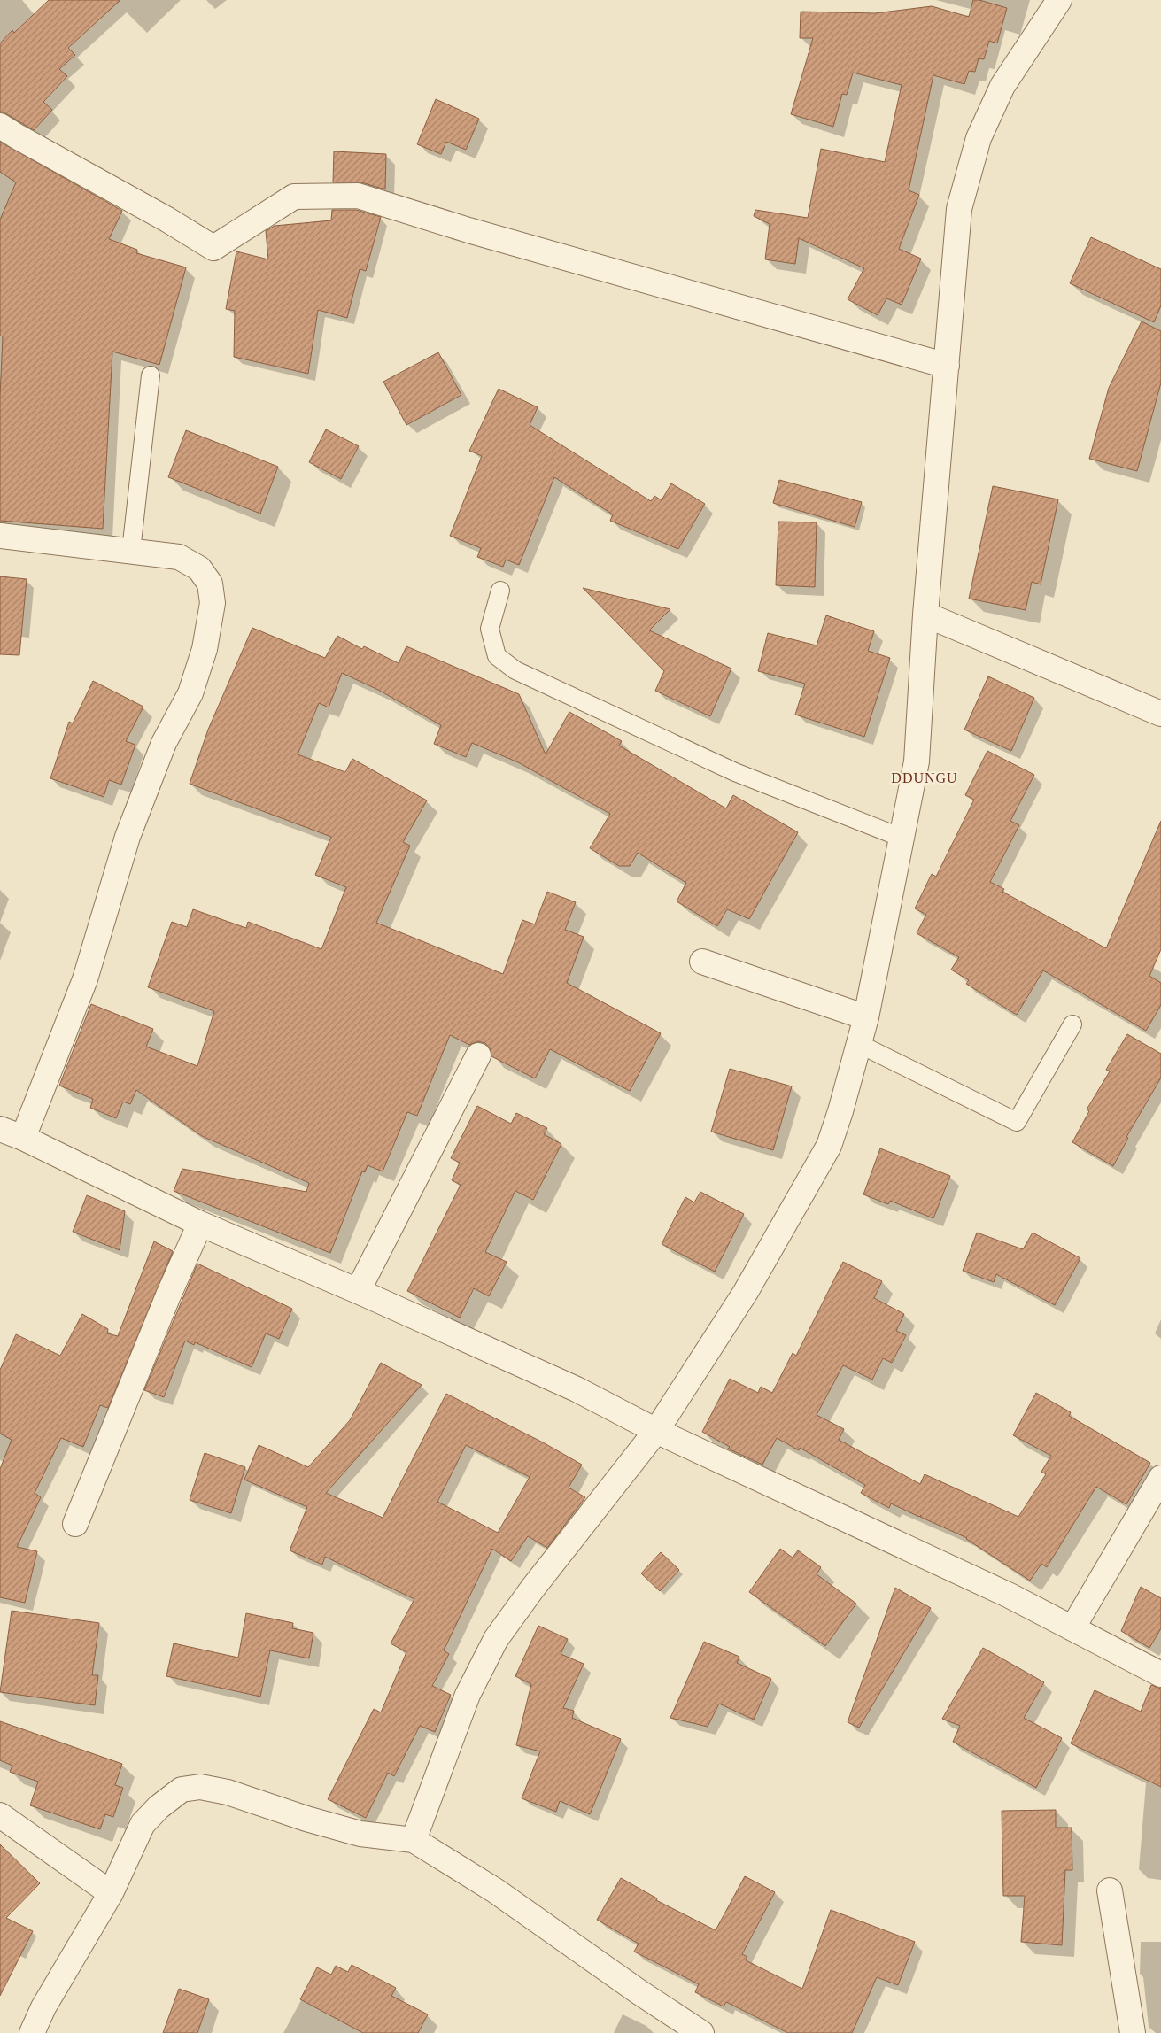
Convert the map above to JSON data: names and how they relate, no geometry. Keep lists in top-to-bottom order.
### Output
{
  "districts": ["DDUNGU"]
}
